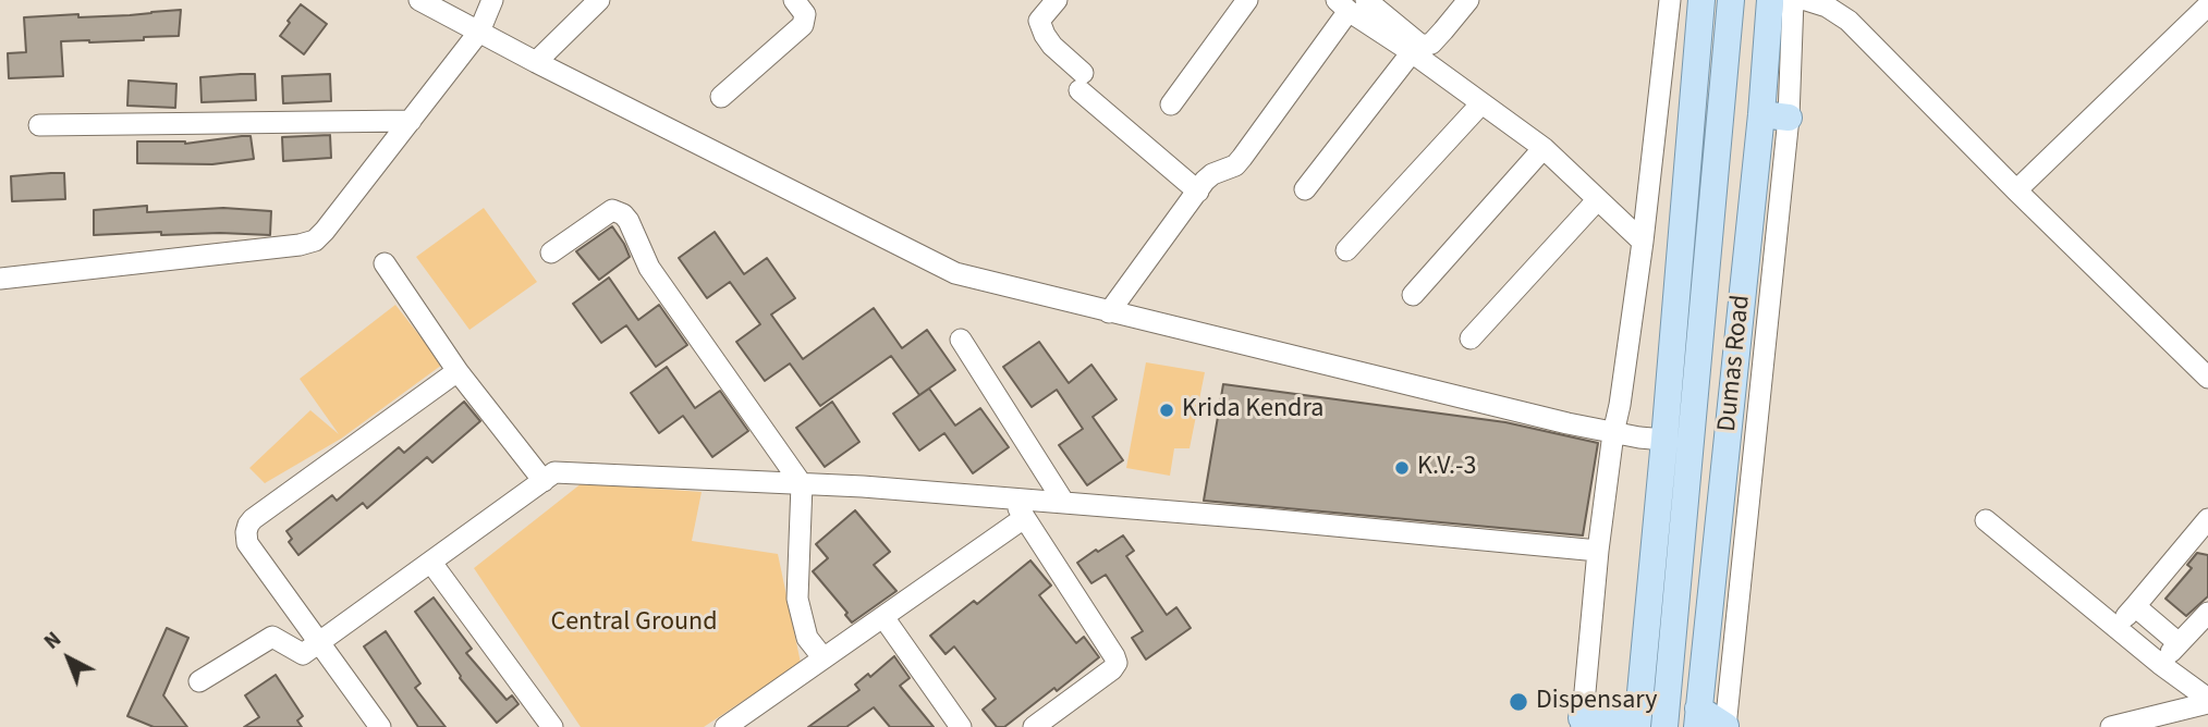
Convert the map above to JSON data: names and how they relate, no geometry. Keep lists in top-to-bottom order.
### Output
{
  "streets": {
    "main road": ["Dumas Road"]
  },
  "parks": ["Central Ground"],
  "places": ["Krida Kendra", "K.V.-3", "Dispensary"],
  "north": "top left"
}
